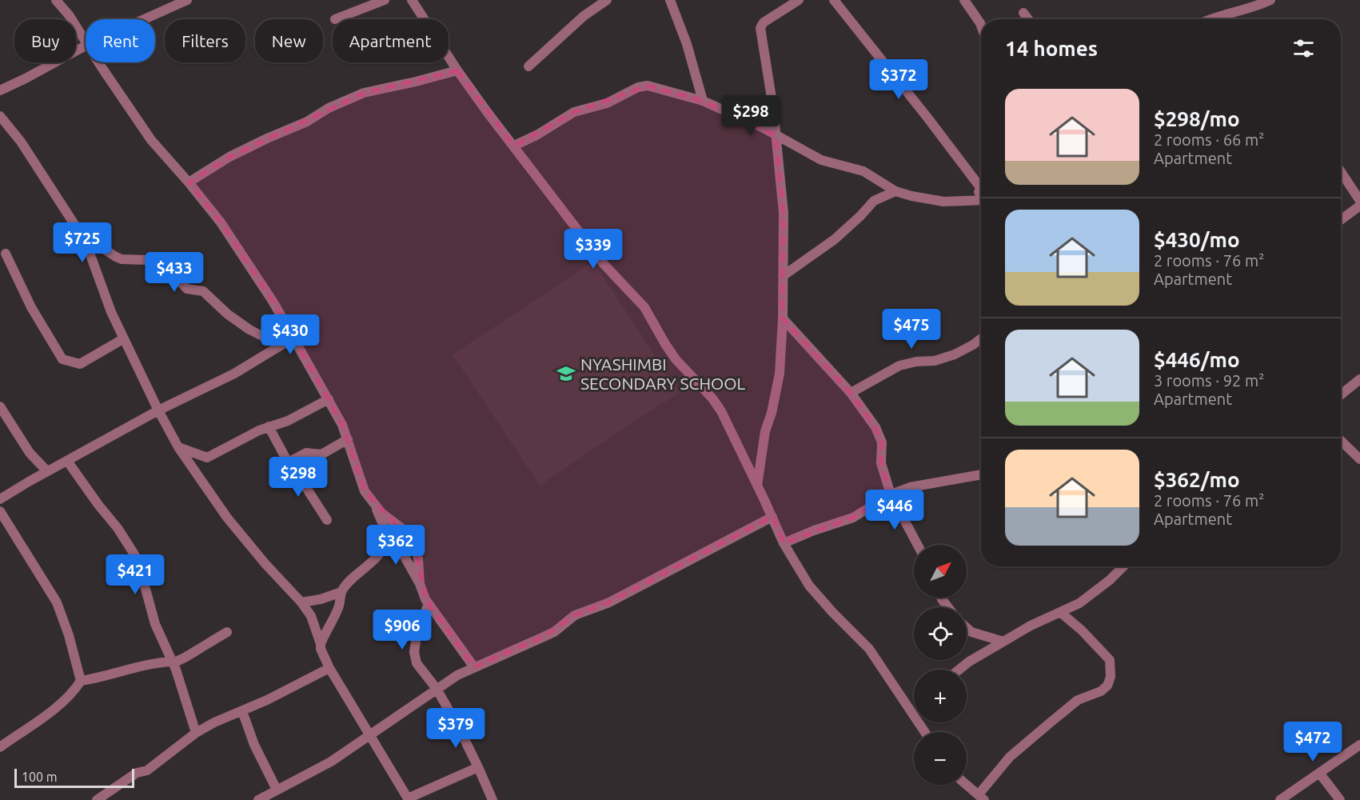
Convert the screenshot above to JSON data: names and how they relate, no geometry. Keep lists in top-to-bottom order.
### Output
{
  "places": {
    "school or university": ["NYASHIMBI SECONDARY SCHOOL"]
  },
  "scale_bar": "100 m",
  "north": "top right",
  "page": {
    "chip": [
      "Buy",
      "Rent",
      "Filters",
      "New",
      "Apartment"
    ],
    "heading": "14 homes",
    "price": [
      "$372",
      "$298",
      "$725",
      "$339",
      "$433",
      "$475",
      "$430",
      "$298",
      "$446",
      "$362",
      "$421",
      "$906",
      "$379",
      "$472"
    ],
    "list": [
      {
        "name": "$298/mo",
        "note": "2 rooms · 66 m² · Apartment"
      },
      {
        "name": "$430/mo",
        "note": "2 rooms · 76 m² · Apartment"
      },
      {
        "name": "$446/mo",
        "note": "3 rooms · 92 m² · Apartment"
      },
      {
        "name": "$362/mo",
        "note": "2 rooms · 76 m² · Apartment"
      }
    ],
    "map_buttons": ["+", "−"],
    "scale": "100 m"
  }
}
